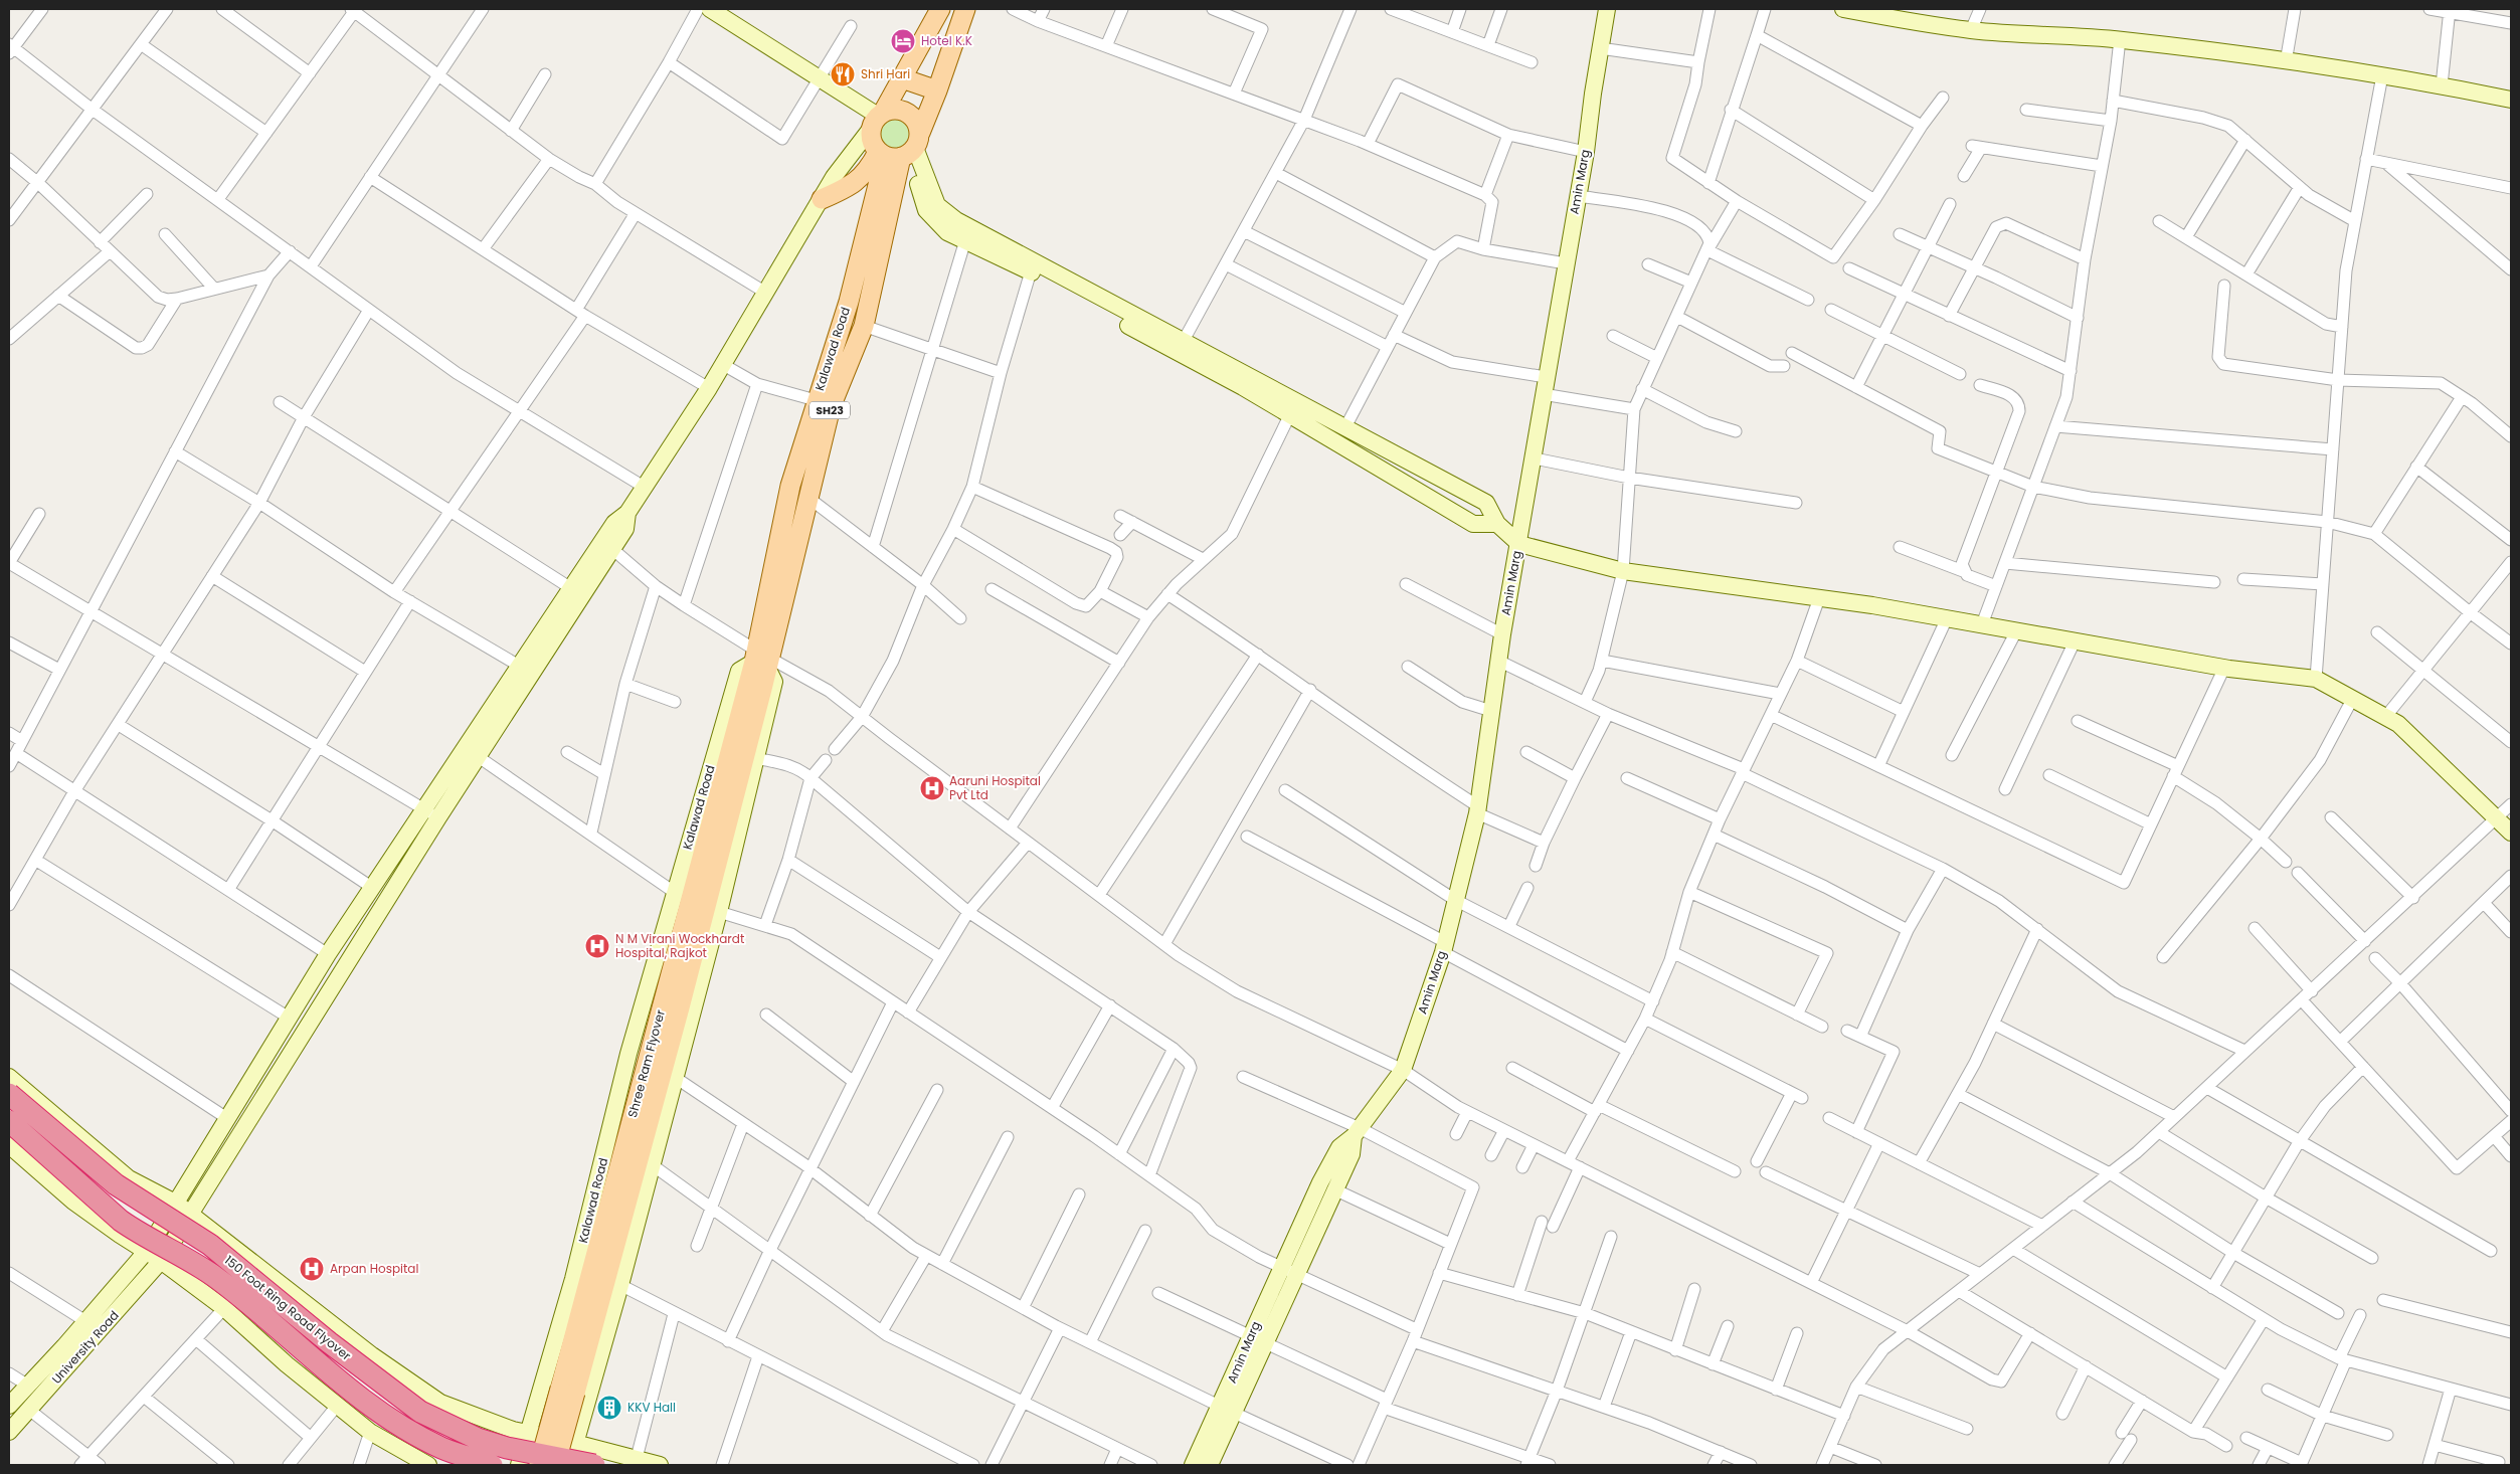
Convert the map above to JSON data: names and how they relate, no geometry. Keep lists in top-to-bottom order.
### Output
{
  "streets": {
    "highway": ["150 Foot Ring Road Flyover"],
    "main road": ["Kalawad Road", "SH23", "Shree Ram Flyover"],
    "street": ["Amin Marg", "University Road"]
  },
  "crossings": [
    ["Kalawad Road", "Shree Ram Flyover"]
  ],
  "places": {
    "hotel": ["Hotel K.K"],
    "restaurant": ["Shri Hari"],
    "hospital": ["Aaruni Hospital Pvt Ltd", "N M Virani Wockhardt Hospital, Rajkot", "Arpan Hospital"],
    "building": ["KKV Hall"]
  }
}
